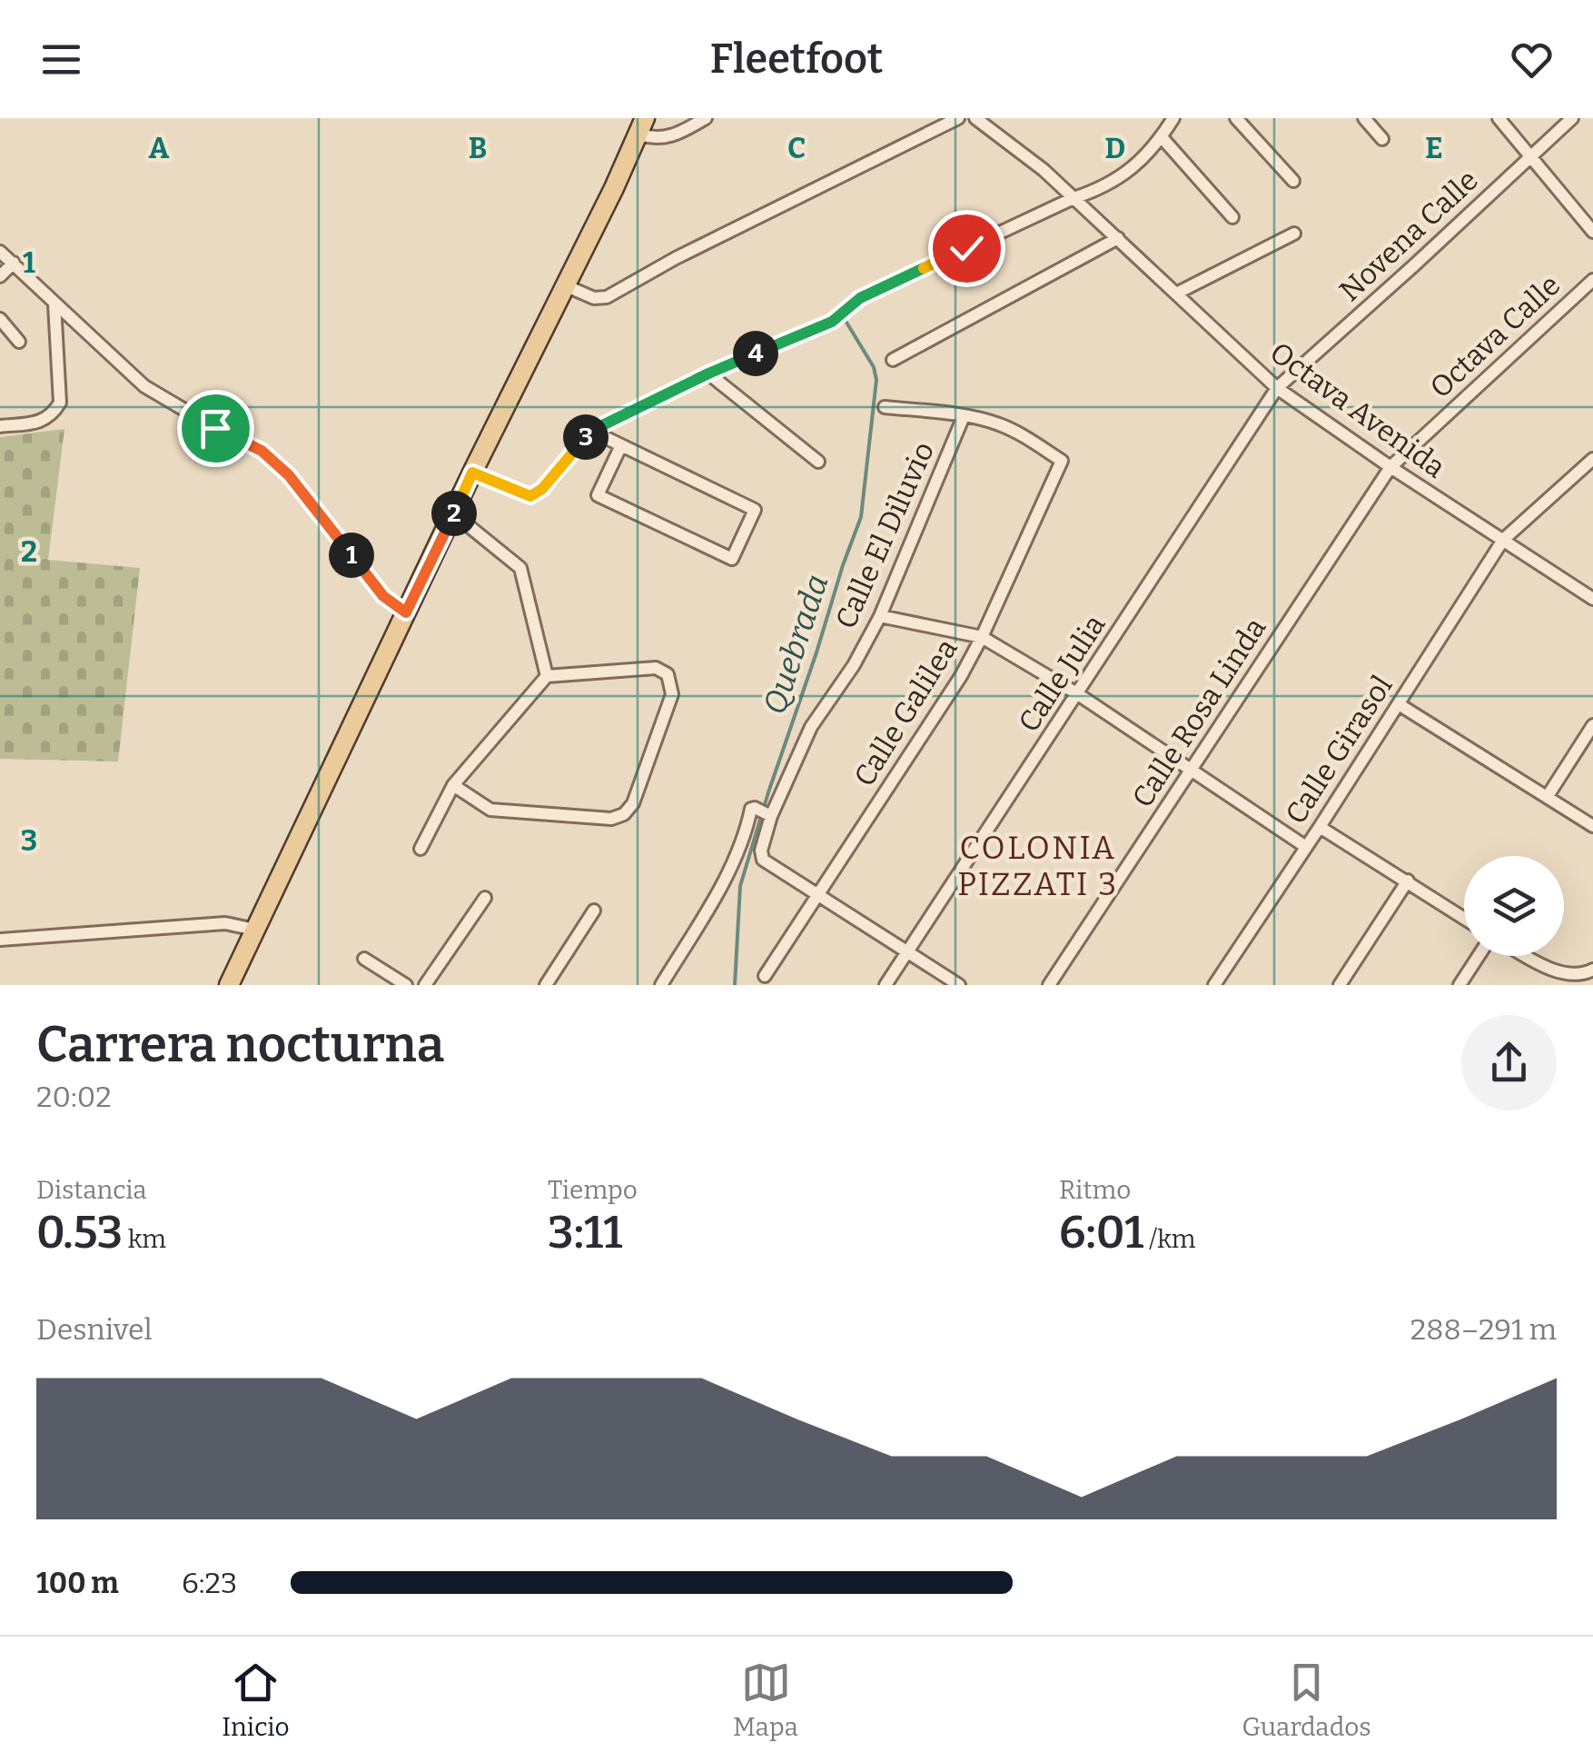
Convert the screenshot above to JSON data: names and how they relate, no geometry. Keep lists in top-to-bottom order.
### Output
{
  "streets": {
    "street": [
      "Novena Calle",
      "Octava Calle",
      "Octava Avenida",
      "Calle El Diluvio",
      "Calle Julia",
      "Calle Galilea",
      "Calle Rosa Linda",
      "Calle Girasol"
    ]
  },
  "crossings": [
    ["Novena Calle", "Octava Avenida"],
    ["Novena Calle", "Calle Julia"],
    ["Octava Calle", "Octava Avenida"],
    ["Octava Calle", "Calle Rosa Linda"],
    ["Octava Avenida", "Calle Julia"],
    ["Octava Avenida", "Calle Rosa Linda"],
    ["Octava Avenida", "Calle Girasol"],
    ["Calle El Diluvio", "Calle Galilea"]
  ],
  "districts": ["COLONIA PIZZATI 3"],
  "water": ["Quebrada"],
  "page": {
    "header": "Fleetfoot",
    "pins": [
      "4",
      "3",
      "2",
      "1"
    ],
    "heading": ["Carrera nocturna", "20:02"],
    "stats": [
      ["Distancia", "0.53 km"],
      ["Tiempo", "3:11"],
      ["Ritmo", "6:01 /km"]
    ],
    "chart": ["Desnivel", "288–291 m"],
    "list": [
      {
        "name": "100 m",
        "note": "6:23"
      }
    ],
    "tabs": ["Inicio", "Mapa", "Guardados"]
  },
  "grid": {
    "columns": [
      "A",
      "B",
      "C",
      "D",
      "E"
    ],
    "rows": ["1", "2", "3"]
  }
}
